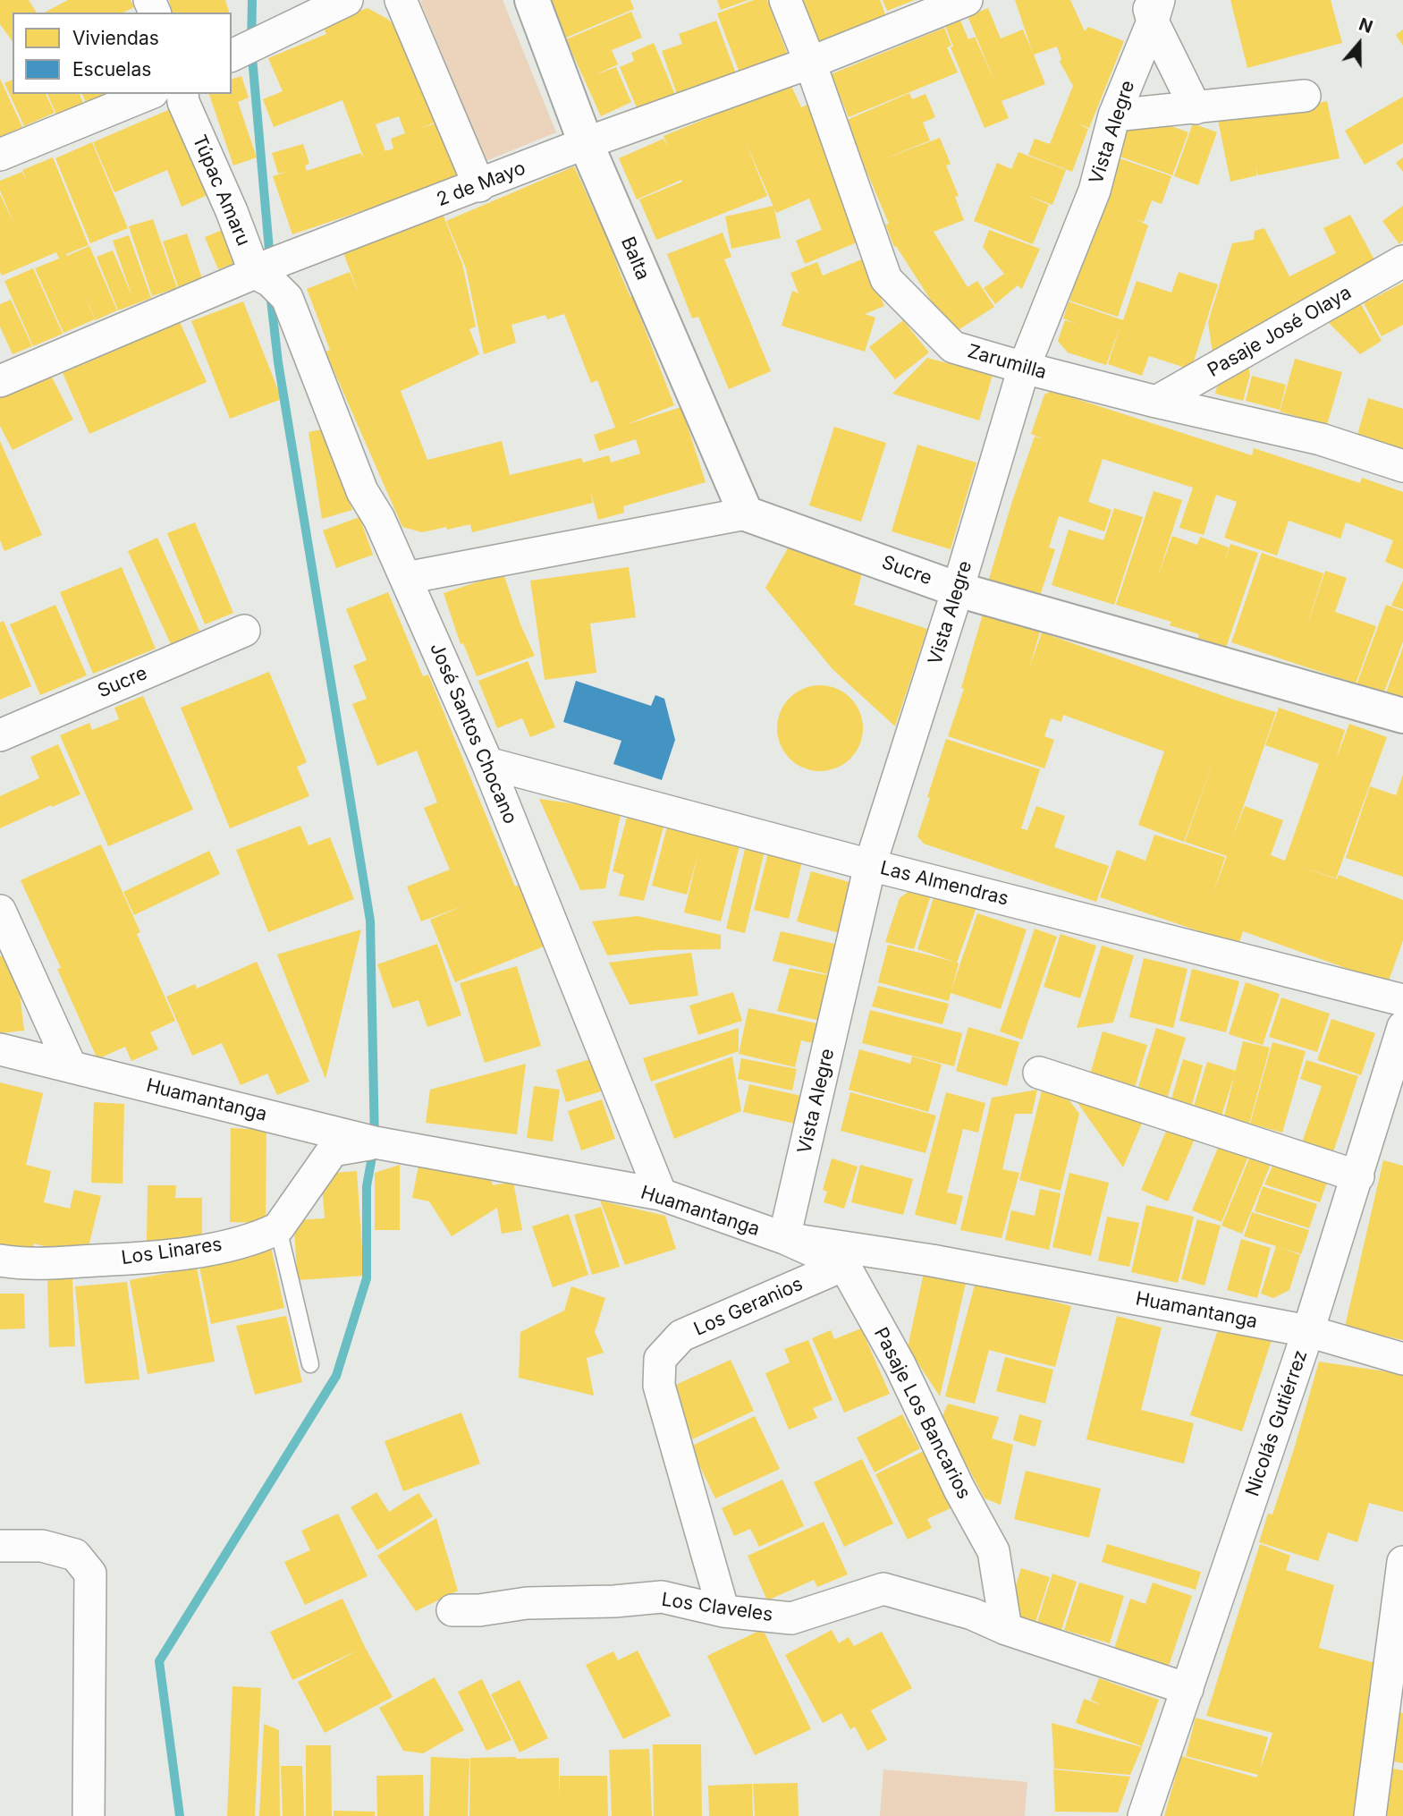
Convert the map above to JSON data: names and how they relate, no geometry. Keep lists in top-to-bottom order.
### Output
{
  "streets": {
    "street": [
      "Vista Alegre",
      "2 de Mayo",
      "Túpac Amaru",
      "Balta",
      "Pasaje José Olaya",
      "Zarumilla",
      "Sucre",
      "José Santos Chocano",
      "Las Almendras",
      "Huamantanga",
      "Los Linares",
      "Los Geranios",
      "Pasaje Los Bancarios",
      "Nicolás Gutiérrez",
      "Los Claveles"
    ]
  },
  "crossings": [
    ["Vista Alegre", "Zarumilla"],
    ["Vista Alegre", "Sucre"],
    ["Vista Alegre", "Las Almendras"],
    ["Vista Alegre", "Huamantanga"],
    ["2 de Mayo", "Túpac Amaru"],
    ["2 de Mayo", "Balta"],
    ["2 de Mayo", "Zarumilla"],
    ["2 de Mayo", "José Santos Chocano"],
    ["Túpac Amaru", "José Santos Chocano"],
    ["Balta", "Sucre"],
    ["Pasaje José Olaya", "Zarumilla"],
    ["José Santos Chocano", "Las Almendras"],
    ["José Santos Chocano", "Huamantanga"],
    ["Huamantanga", "Nicolás Gutiérrez"],
    ["Los Geranios", "Pasaje Los Bancarios"],
    ["Los Geranios", "Los Claveles"],
    ["Pasaje Los Bancarios", "Los Claveles"],
    ["Nicolás Gutiérrez", "Los Claveles"]
  ],
  "legend": ["Viviendas", "Escuelas"],
  "north": "top"
}
